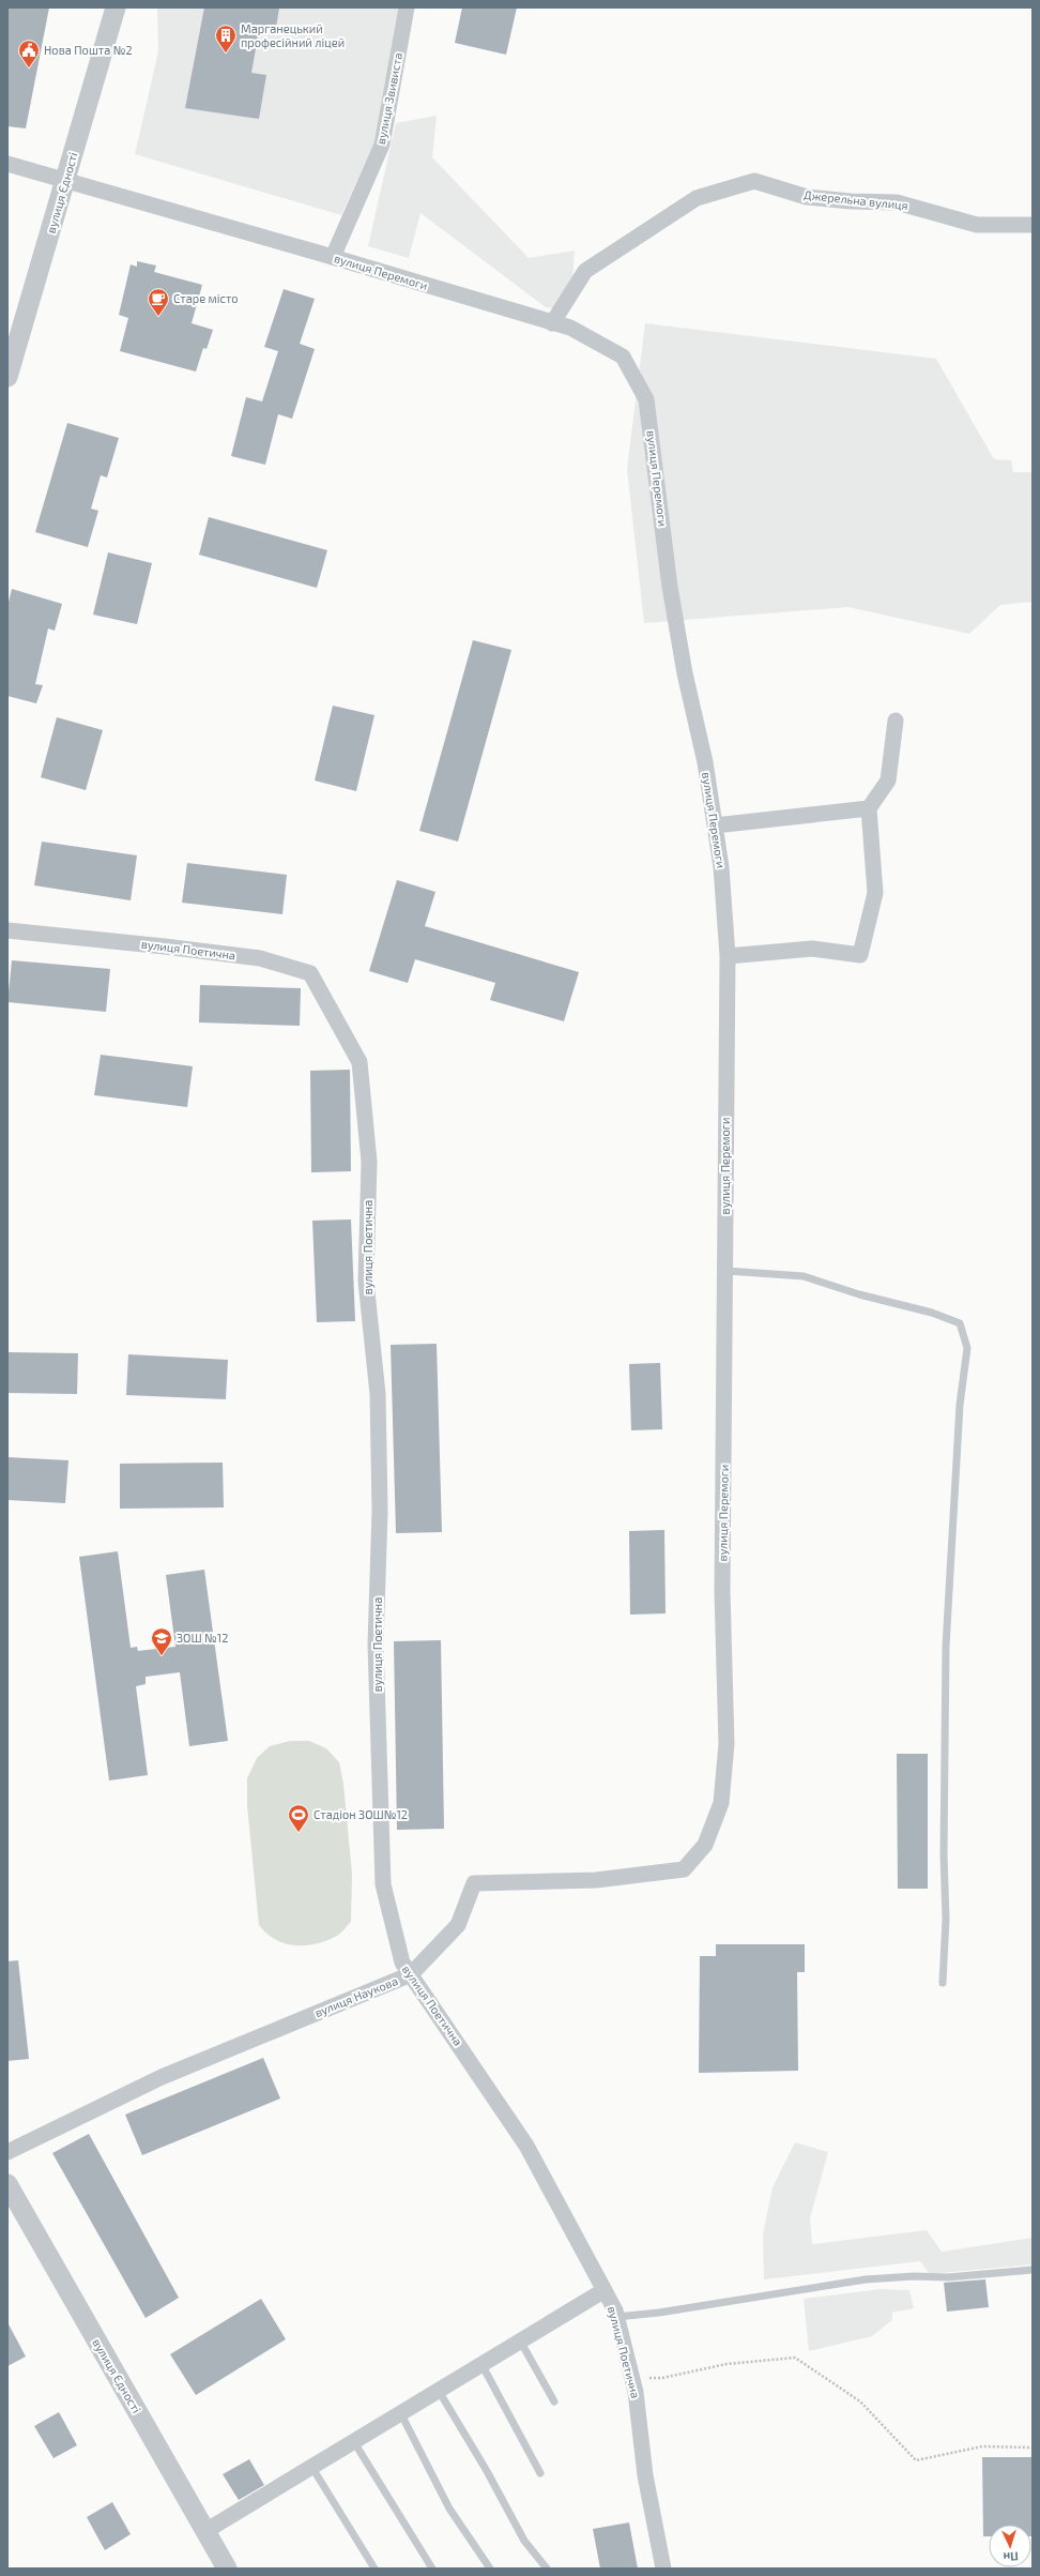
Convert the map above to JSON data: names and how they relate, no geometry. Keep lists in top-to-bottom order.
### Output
{
  "streets": {
    "street": [
      "вулиця Звивиста",
      "вулиця Єдності",
      "Джерельна вулиця",
      "вулиця Перемоги",
      "вулиця Поетична",
      "вулиця Наукова"
    ]
  },
  "crossings": [
    ["вулиця Звивиста", "вулиця Перемоги"],
    ["вулиця Єдності", "вулиця Перемоги"],
    ["Джерельна вулиця", "вулиця Перемоги"],
    ["вулиця Перемоги", "вулиця Наукова"],
    ["вулиця Поетична", "вулиця Наукова"]
  ],
  "places": {
    "building": ["Марганецький професійний ліцей"],
    "public building": ["Нова Пошта №2"],
    "cafe": ["Старе місто"],
    "school or university": ["ЗОШ №12"],
    "sports": ["Стадіон ЗОШ№12"]
  },
  "north": "bottom"
}
